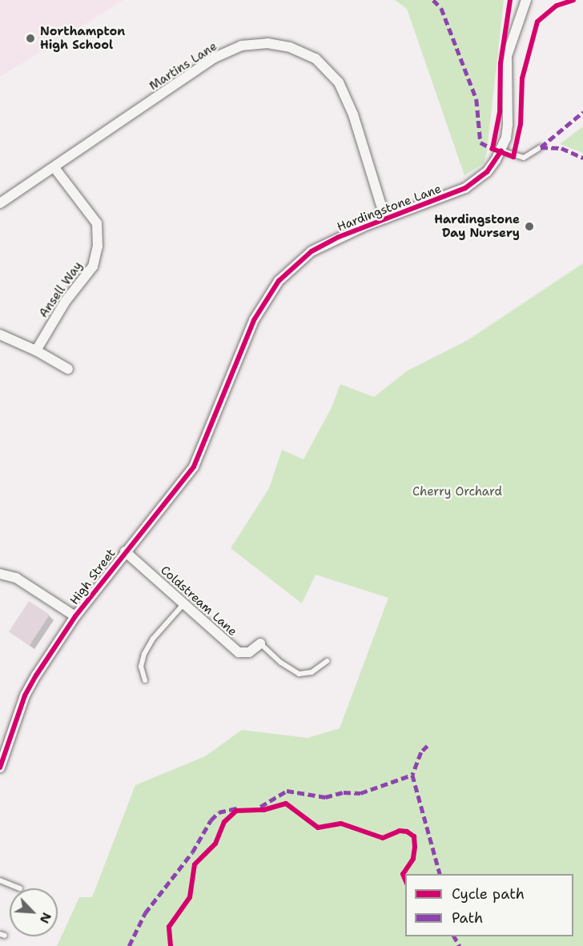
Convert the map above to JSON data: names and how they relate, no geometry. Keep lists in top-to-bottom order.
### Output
{
  "streets": {
    "street": [
      "Martins Lane",
      "Hardingstone Lane",
      "Ansell Way",
      "High Street",
      "Coldstream Lane"
    ]
  },
  "crossings": [
    ["Martins Lane", "Hardingstone Lane"],
    ["Martins Lane", "Ansell Way"],
    ["Hardingstone Lane", "High Street"],
    ["High Street", "Coldstream Lane"]
  ],
  "parks": ["Cherry Orchard"],
  "places": ["Northampton High School", "Hardingstone Day Nursery"],
  "legend": ["Cycle path", "Path"],
  "north": "bottom right"
}
